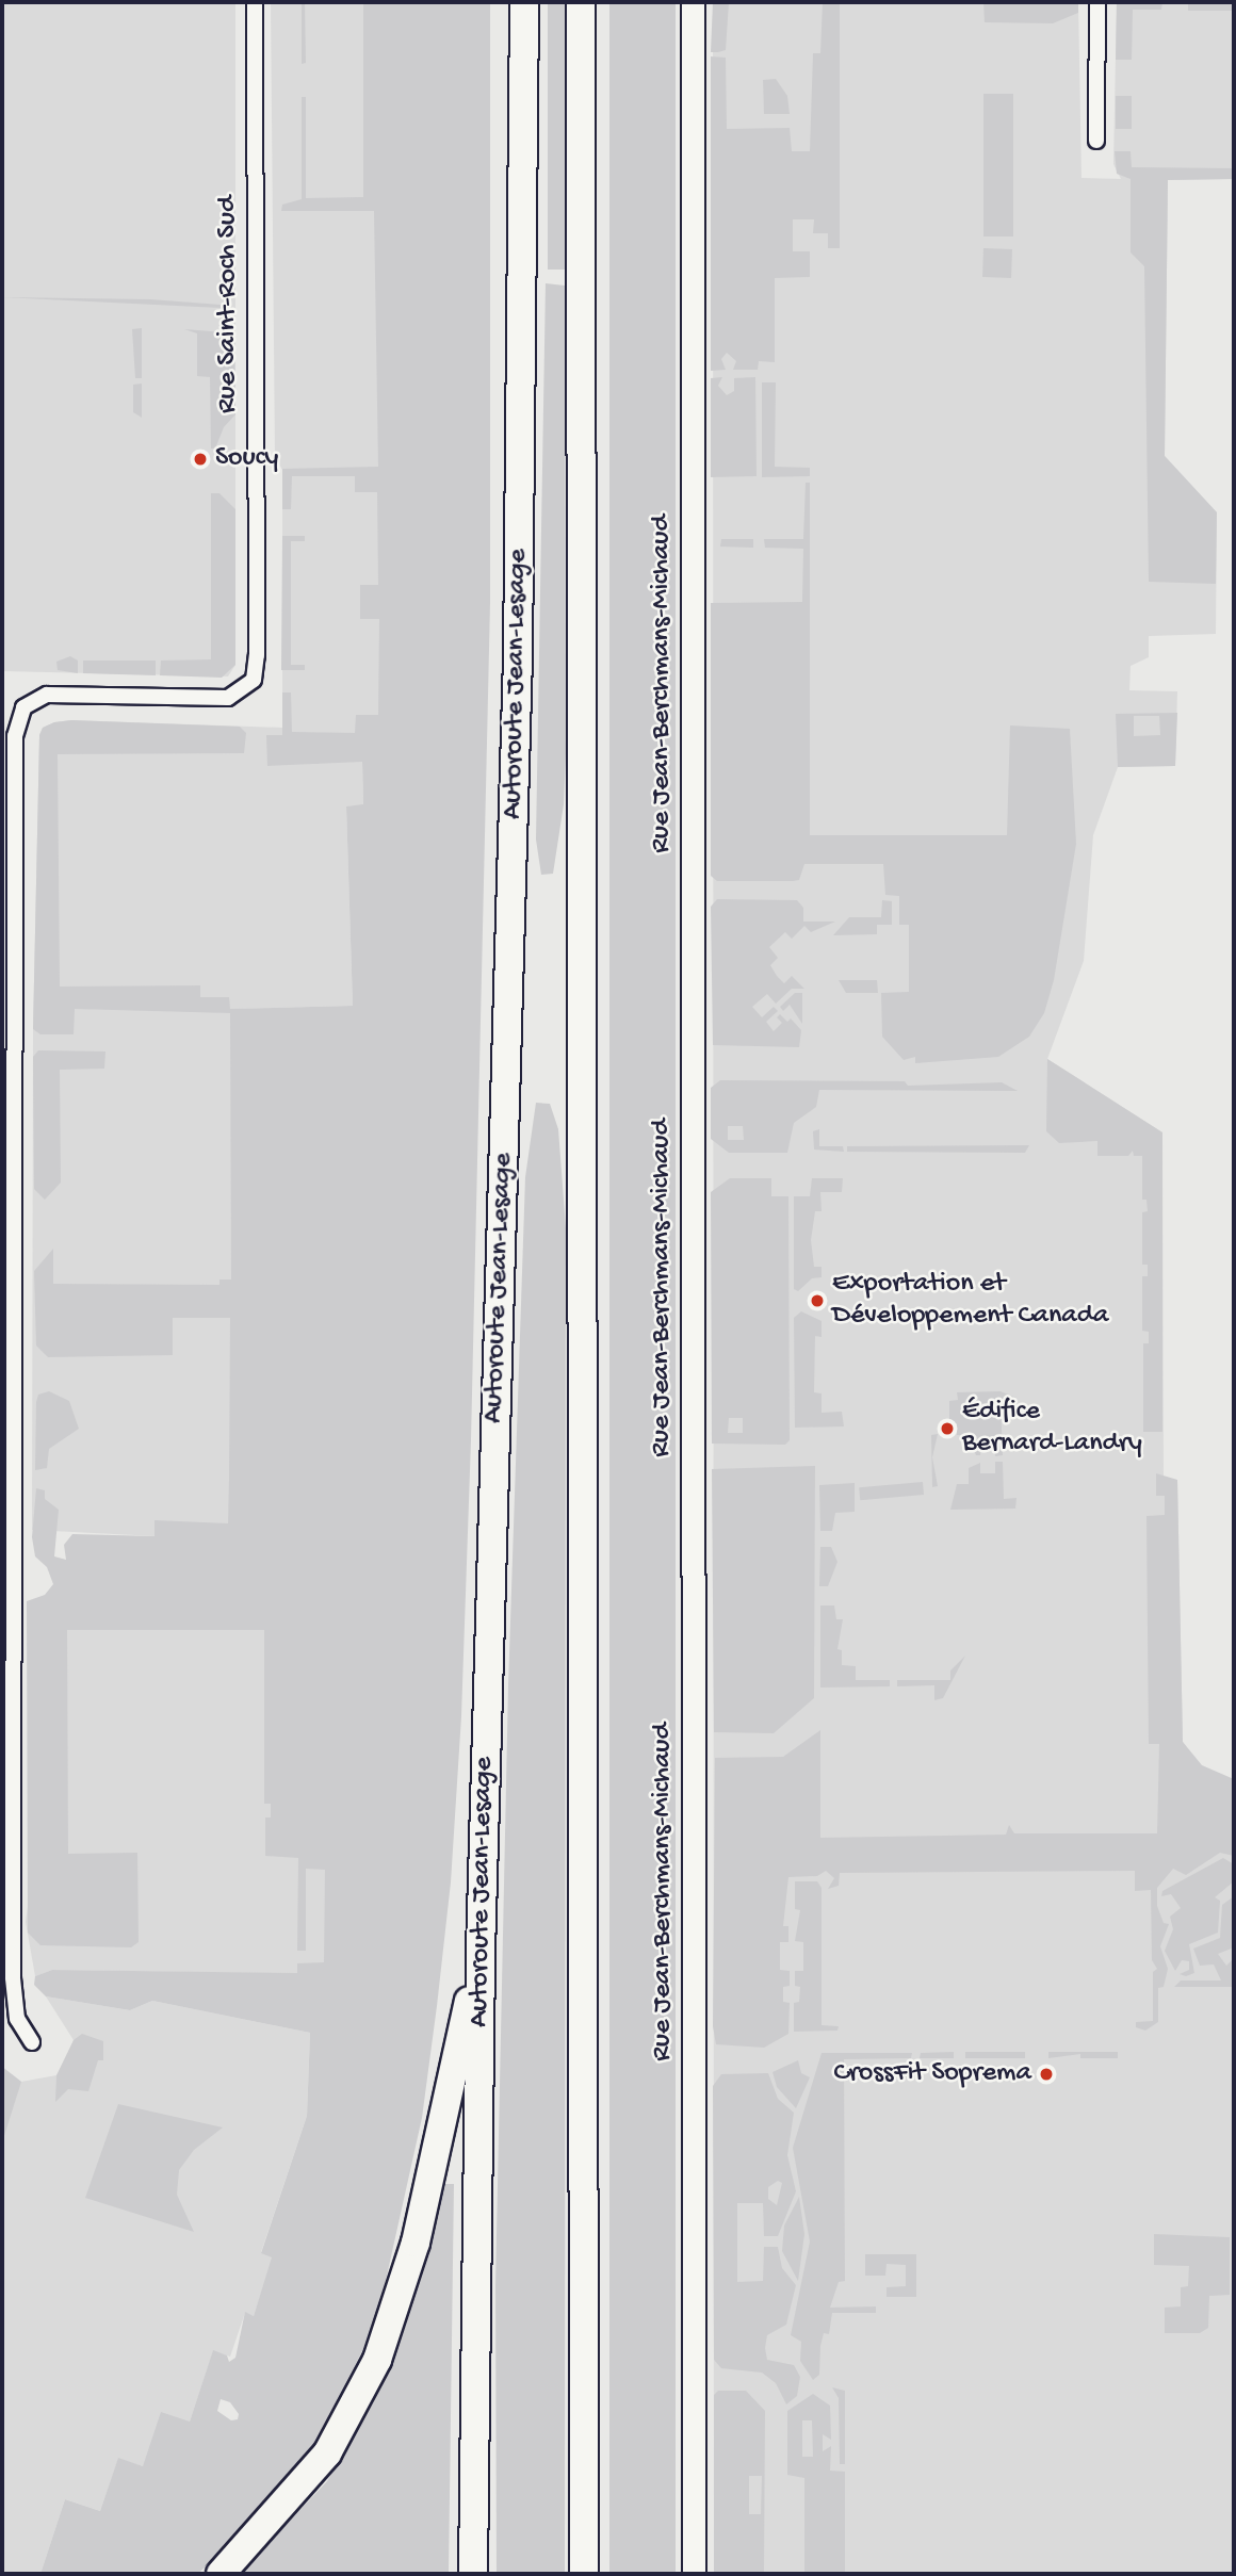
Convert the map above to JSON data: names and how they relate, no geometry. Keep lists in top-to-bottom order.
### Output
{
  "streets": {
    "highway": ["Autoroute Jean-Lesage"],
    "street": ["Rue Saint-Roch Sud", "Rue Jean-Berchmans-Michaud"]
  },
  "places": [
    "Soucy",
    "Exportation et Développement Canada",
    "Édifice Bernard-Landry",
    "CrossFit Soprema"
  ]
}
